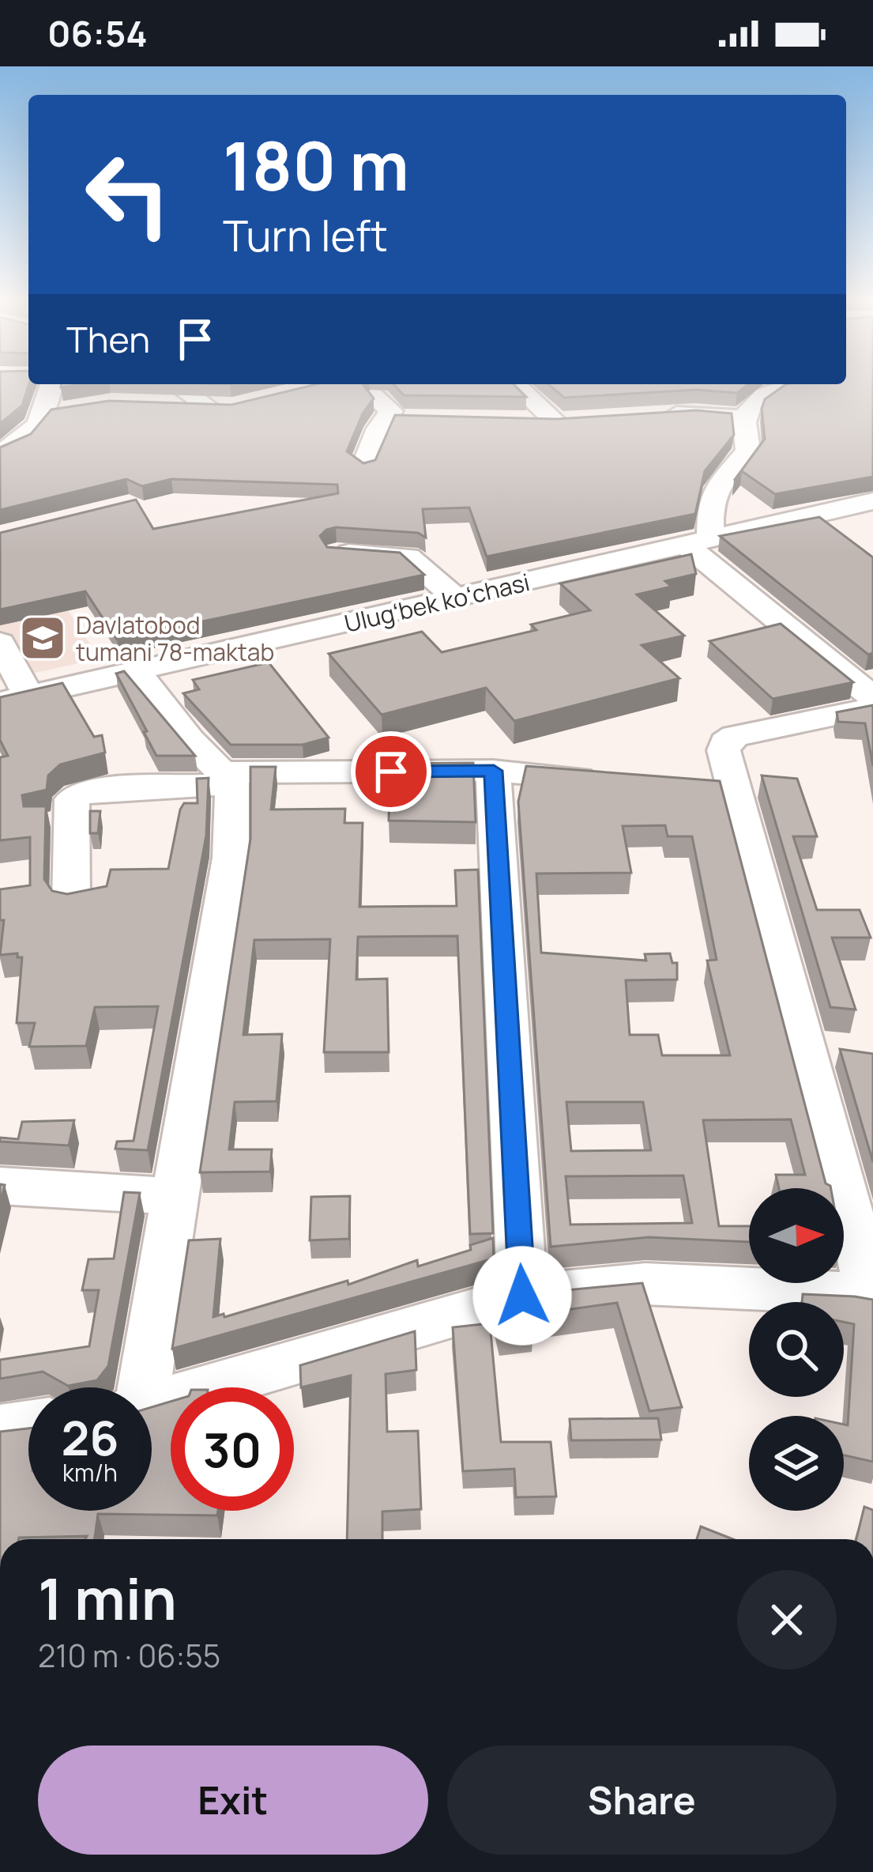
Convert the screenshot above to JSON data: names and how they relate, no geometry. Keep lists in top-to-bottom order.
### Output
{
  "streets": {
    "street": ["Ulugʻbek koʻchasi"]
  },
  "places": {
    "school or university": ["Davlatobod tumani 78-maktab"]
  },
  "north": "right",
  "page": {
    "status": "06:54",
    "turn": ["180 m", "Turn left"],
    "then": "Then",
    "speed": "26 km/h",
    "limit": "30",
    "heading": ["1 min", "210 m · 06:55"],
    "buttons": ["Exit", "Share"]
  }
}
